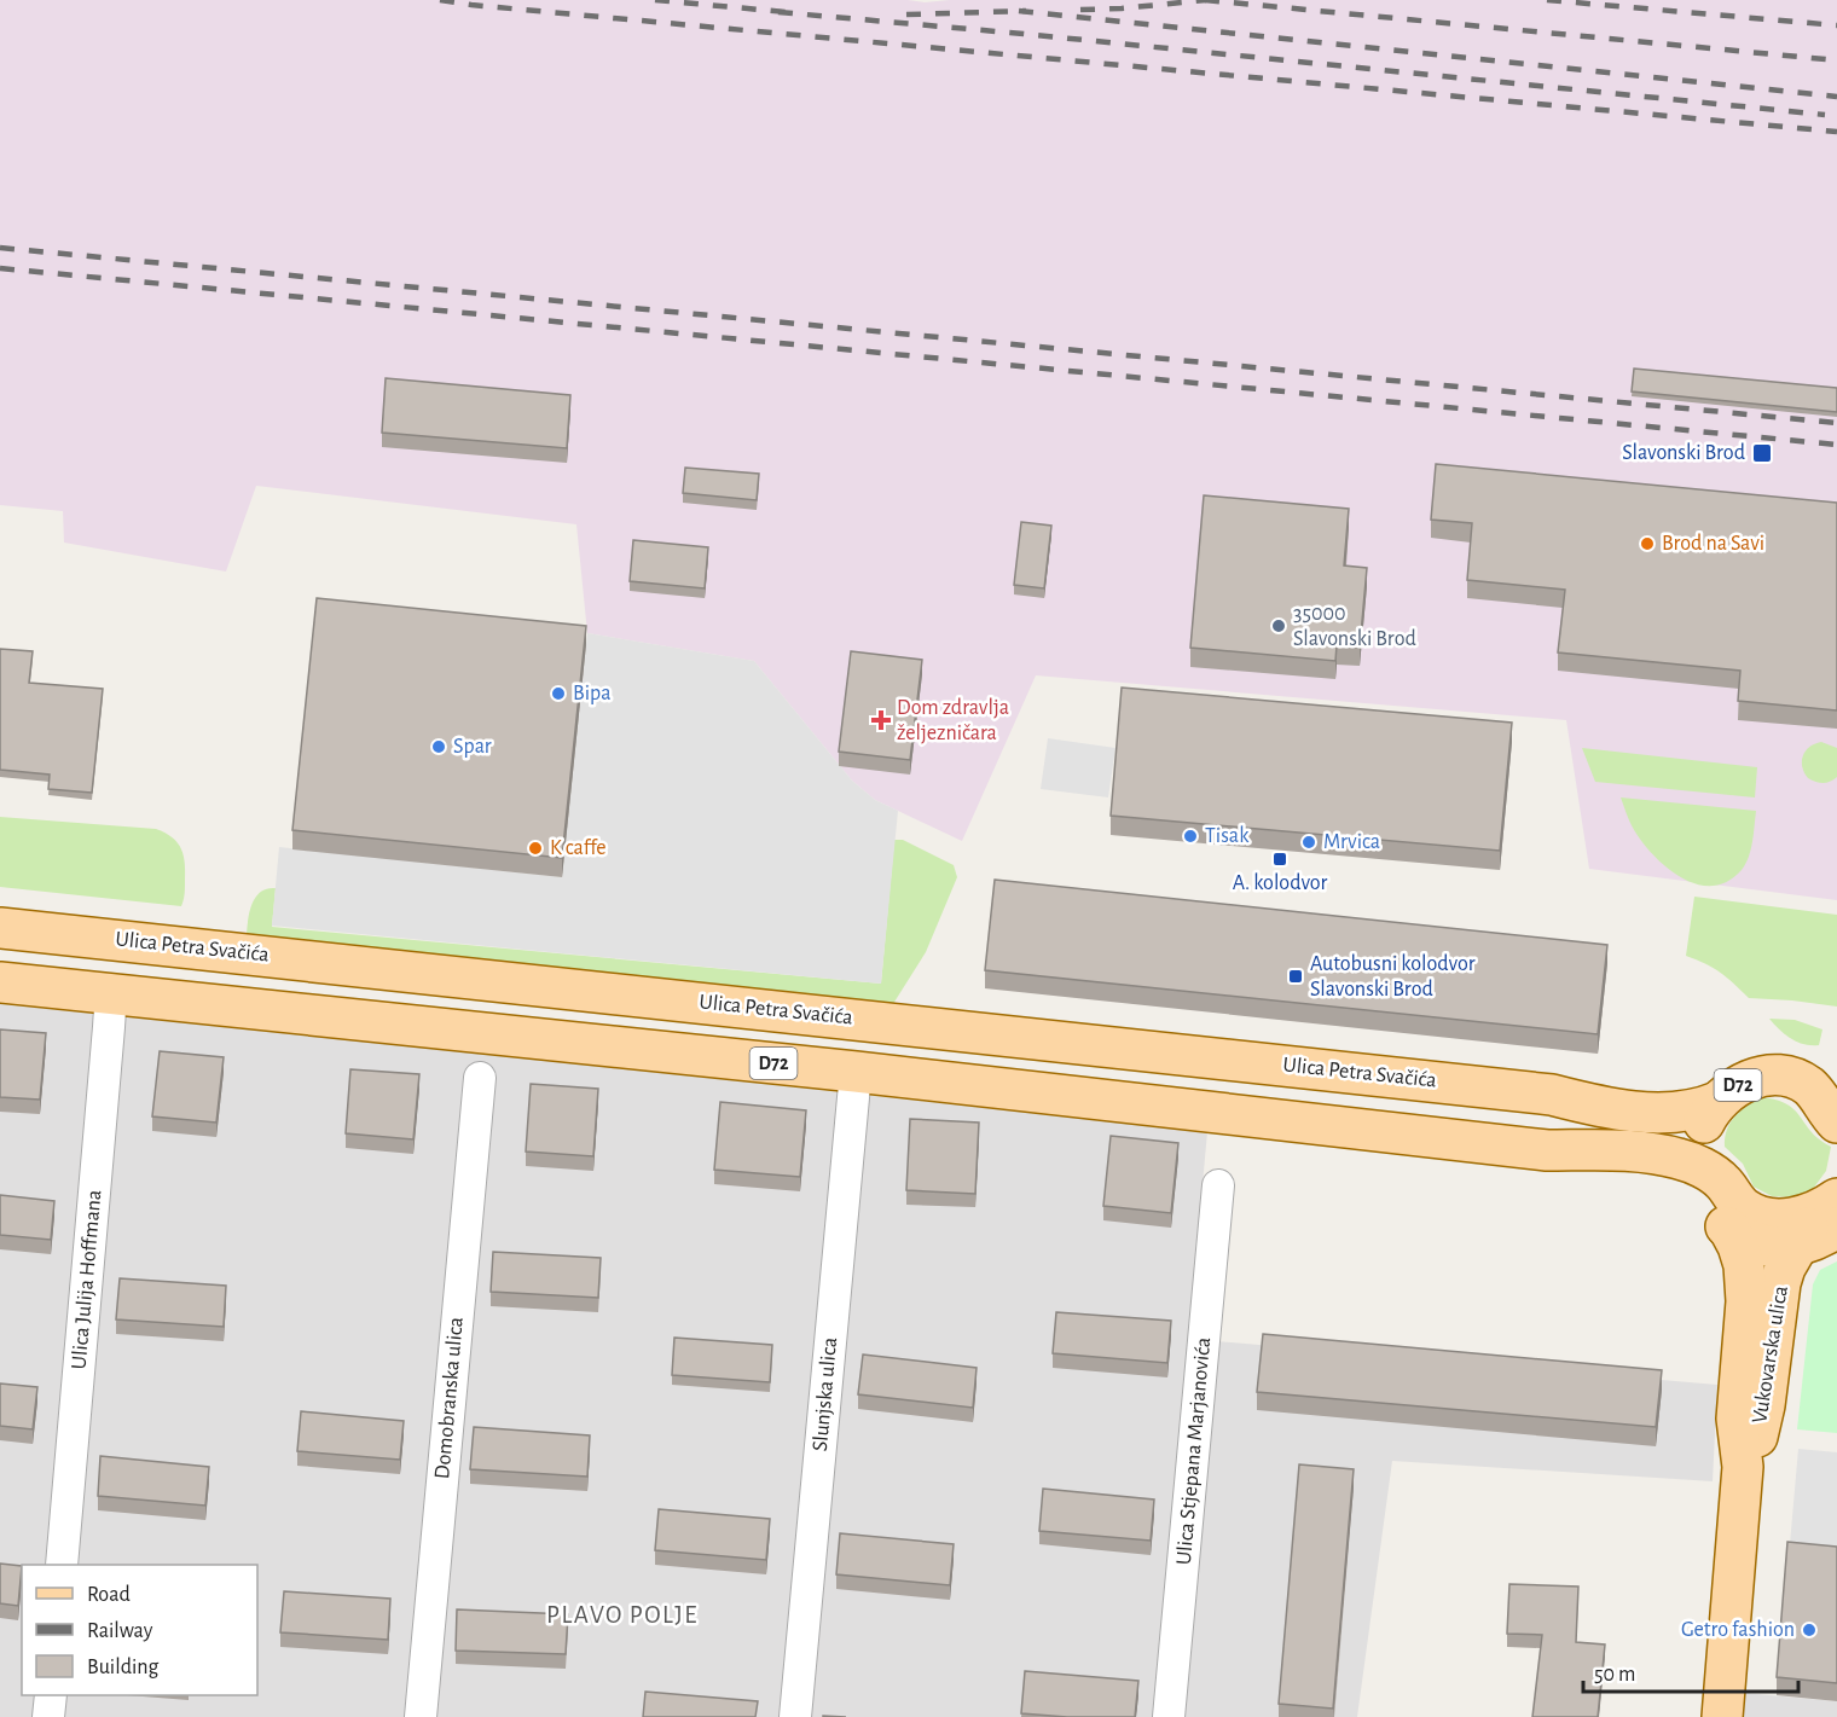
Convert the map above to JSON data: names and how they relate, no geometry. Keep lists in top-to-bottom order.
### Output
{
  "streets": {
    "main road": ["Ulica Petra Svačića", "D72", "Vukovarska ulica"],
    "street": [
      "Ulica Julija Hoffmana",
      "Slunjska ulica",
      "Domobranska ulica",
      "Ulica Stjepana Marjanovića"
    ]
  },
  "crossings": [
    ["Ulica Petra Svačića", "D72"],
    ["D72", "Ulica Julija Hoffmana"],
    ["D72", "Vukovarska ulica"],
    ["D72", "Slunjska ulica"]
  ],
  "districts": ["PLAVO POLJE"],
  "places": {
    "transit": ["Slavonski Brod", "A. kolodvor", "Autobusni kolodvor Slavonski Brod"],
    "other": [
      "Brod na Savi",
      "35000 Slavonski Brod",
      "Bipa",
      "Spar",
      "Tisak",
      "Mrvica",
      "K caffe",
      "Getro fashion"
    ],
    "health": ["Dom zdravlja željezničara"]
  },
  "legend": ["Road", "Railway", "Building"],
  "scale_bar": "50 m"
}
